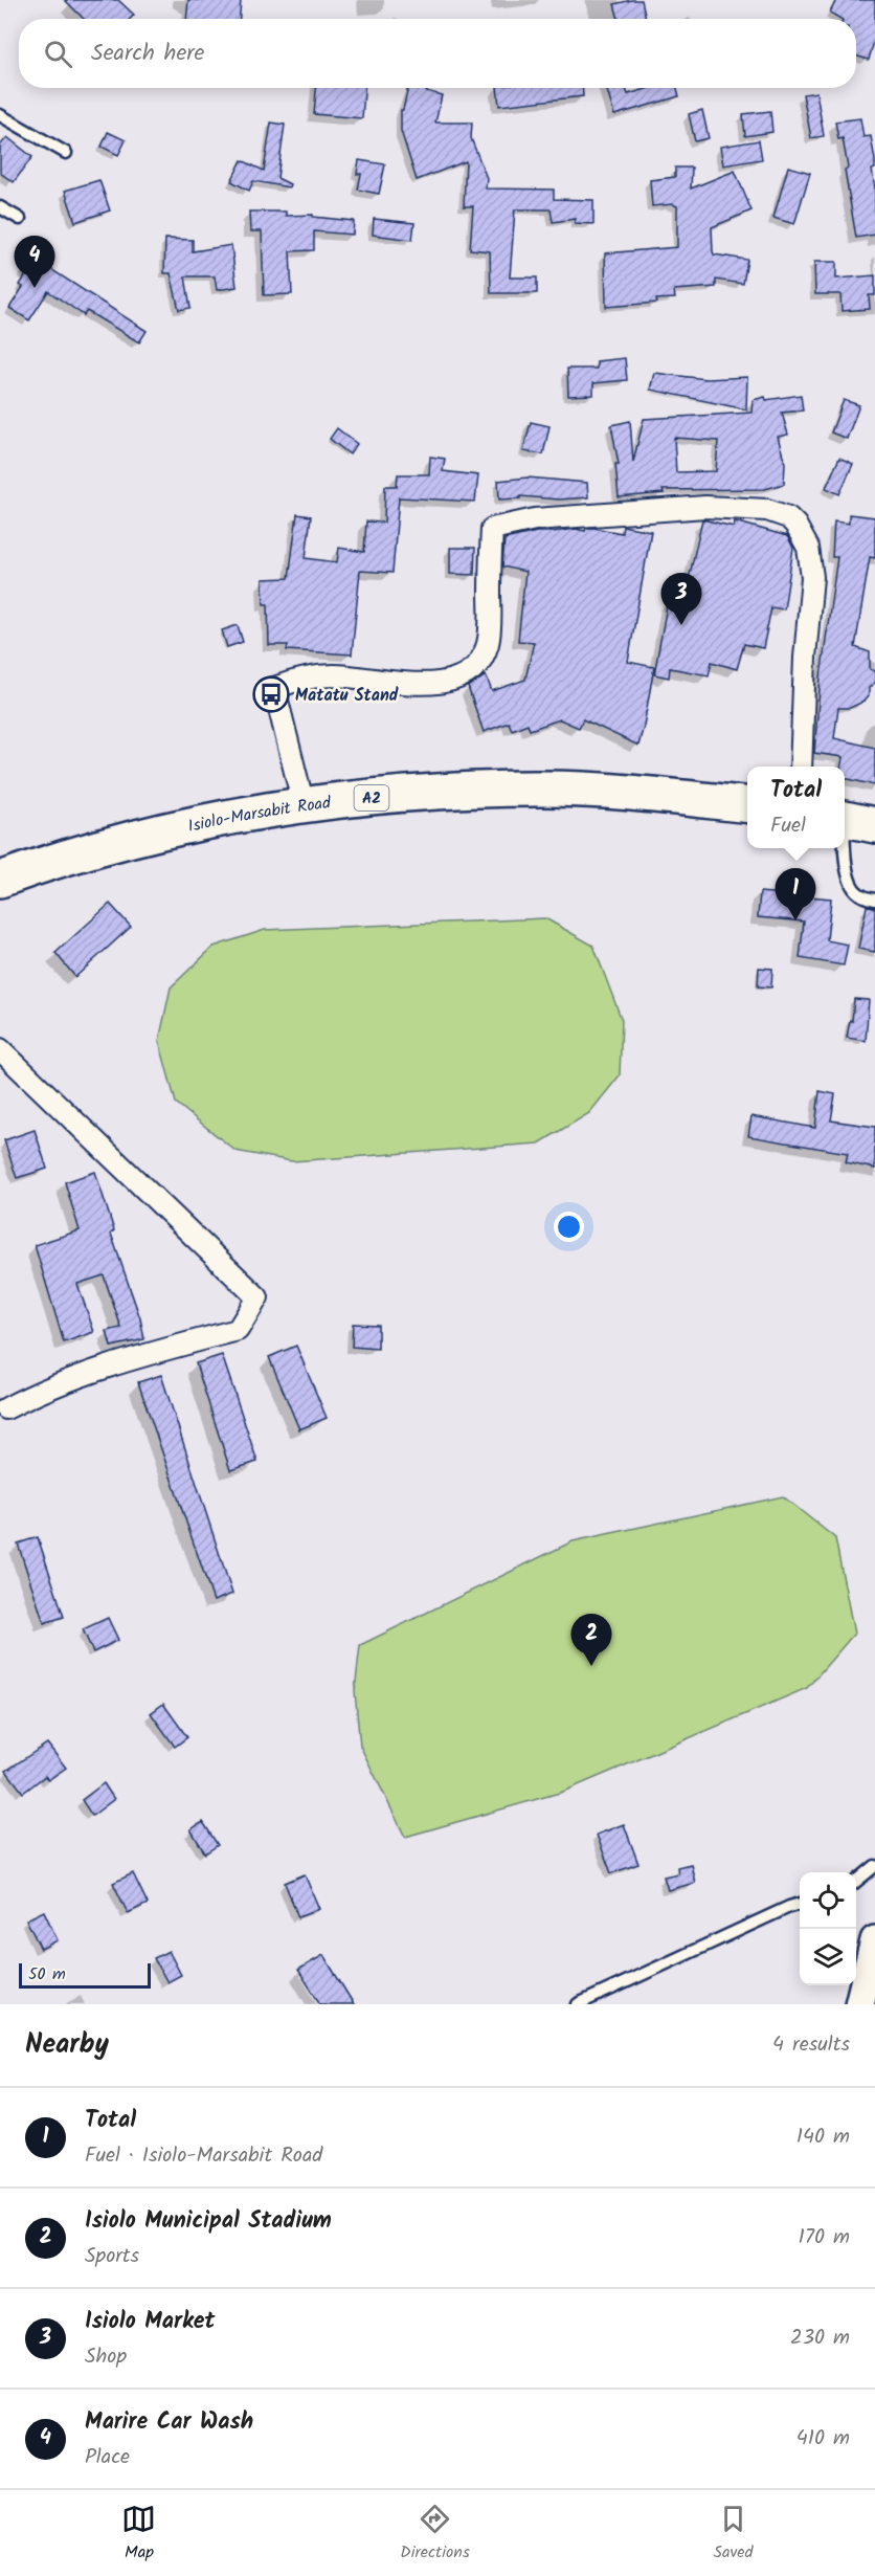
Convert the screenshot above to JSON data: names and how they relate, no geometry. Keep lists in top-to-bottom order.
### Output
{
  "streets": {
    "highway": ["A2", "Isiolo-Marsabit Road"]
  },
  "places": {
    "bus stop": ["Matatu Stand"]
  },
  "scale_bar": "50 m",
  "page": {
    "search": "Search here",
    "pins": [
      "4",
      "3",
      "1",
      "2"
    ],
    "popup": ["Total", "Fuel"],
    "scale": "50 m",
    "heading": ["Nearby", "4 results"],
    "list": [
      {
        "mark": "1",
        "name": "Total",
        "note": "Fuel · Isiolo-Marsabit Road",
        "value": "140 m"
      },
      {
        "mark": "2",
        "name": "Isiolo Municipal Stadium",
        "note": "Sports",
        "value": "170 m"
      },
      {
        "mark": "3",
        "name": "Isiolo Market",
        "note": "Shop",
        "value": "230 m"
      },
      {
        "mark": "4",
        "name": "Marire Car Wash",
        "note": "Place",
        "value": "410 m"
      }
    ],
    "nav": ["Map", "Directions", "Saved"]
  }
}
